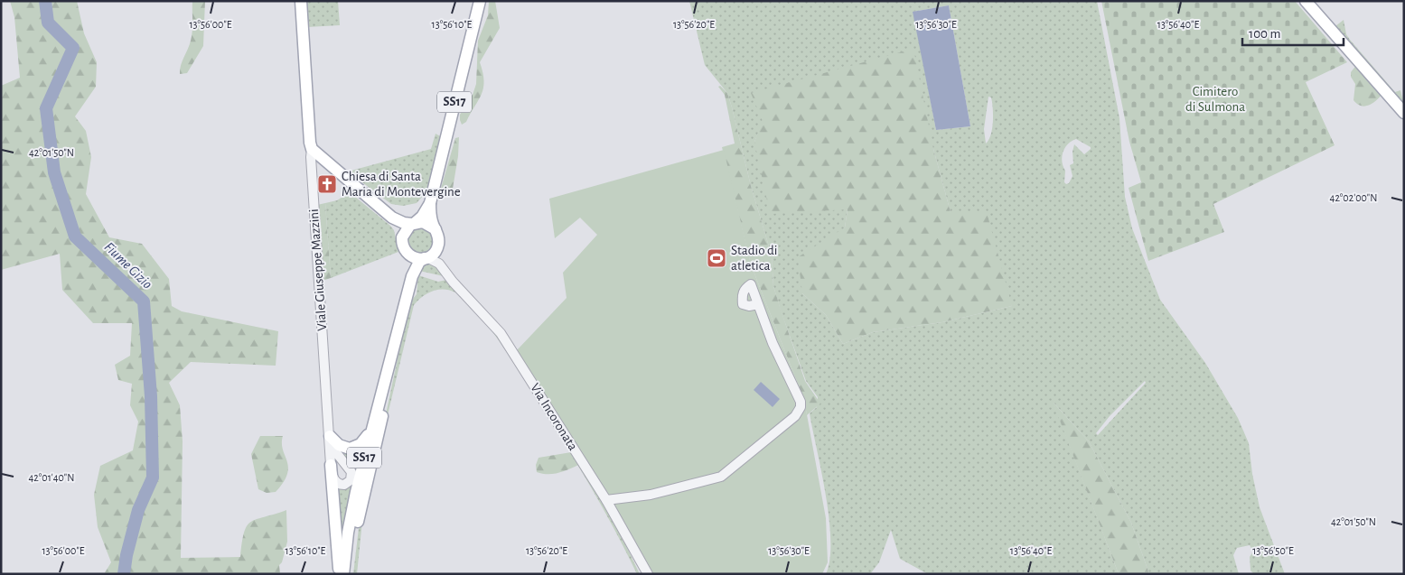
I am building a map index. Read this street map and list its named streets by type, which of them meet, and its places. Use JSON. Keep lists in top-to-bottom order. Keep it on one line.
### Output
{"streets":{"main road":["SS17","Viale Giuseppe Mazzini"],"street":["Via Incoronata"]},"crossings":[["SS17","Via Incoronata"]],"water":["Fiume Gizio"],"parks":["Cimitero di Sulmona"],"places":{"church":["Chiesa di Santa Maria di Montevergine"],"sports":["Stadio di atletica"]},"scale_bar":"100 m","coordinates":["13°56'20\"E","13°56'30\"E","13°56'00\"E","13°56'10\"E","13°56'40\"E","42°01'50\"N","42°02'00\"N","42°01'40\"N","13°56'50\"E"]}
